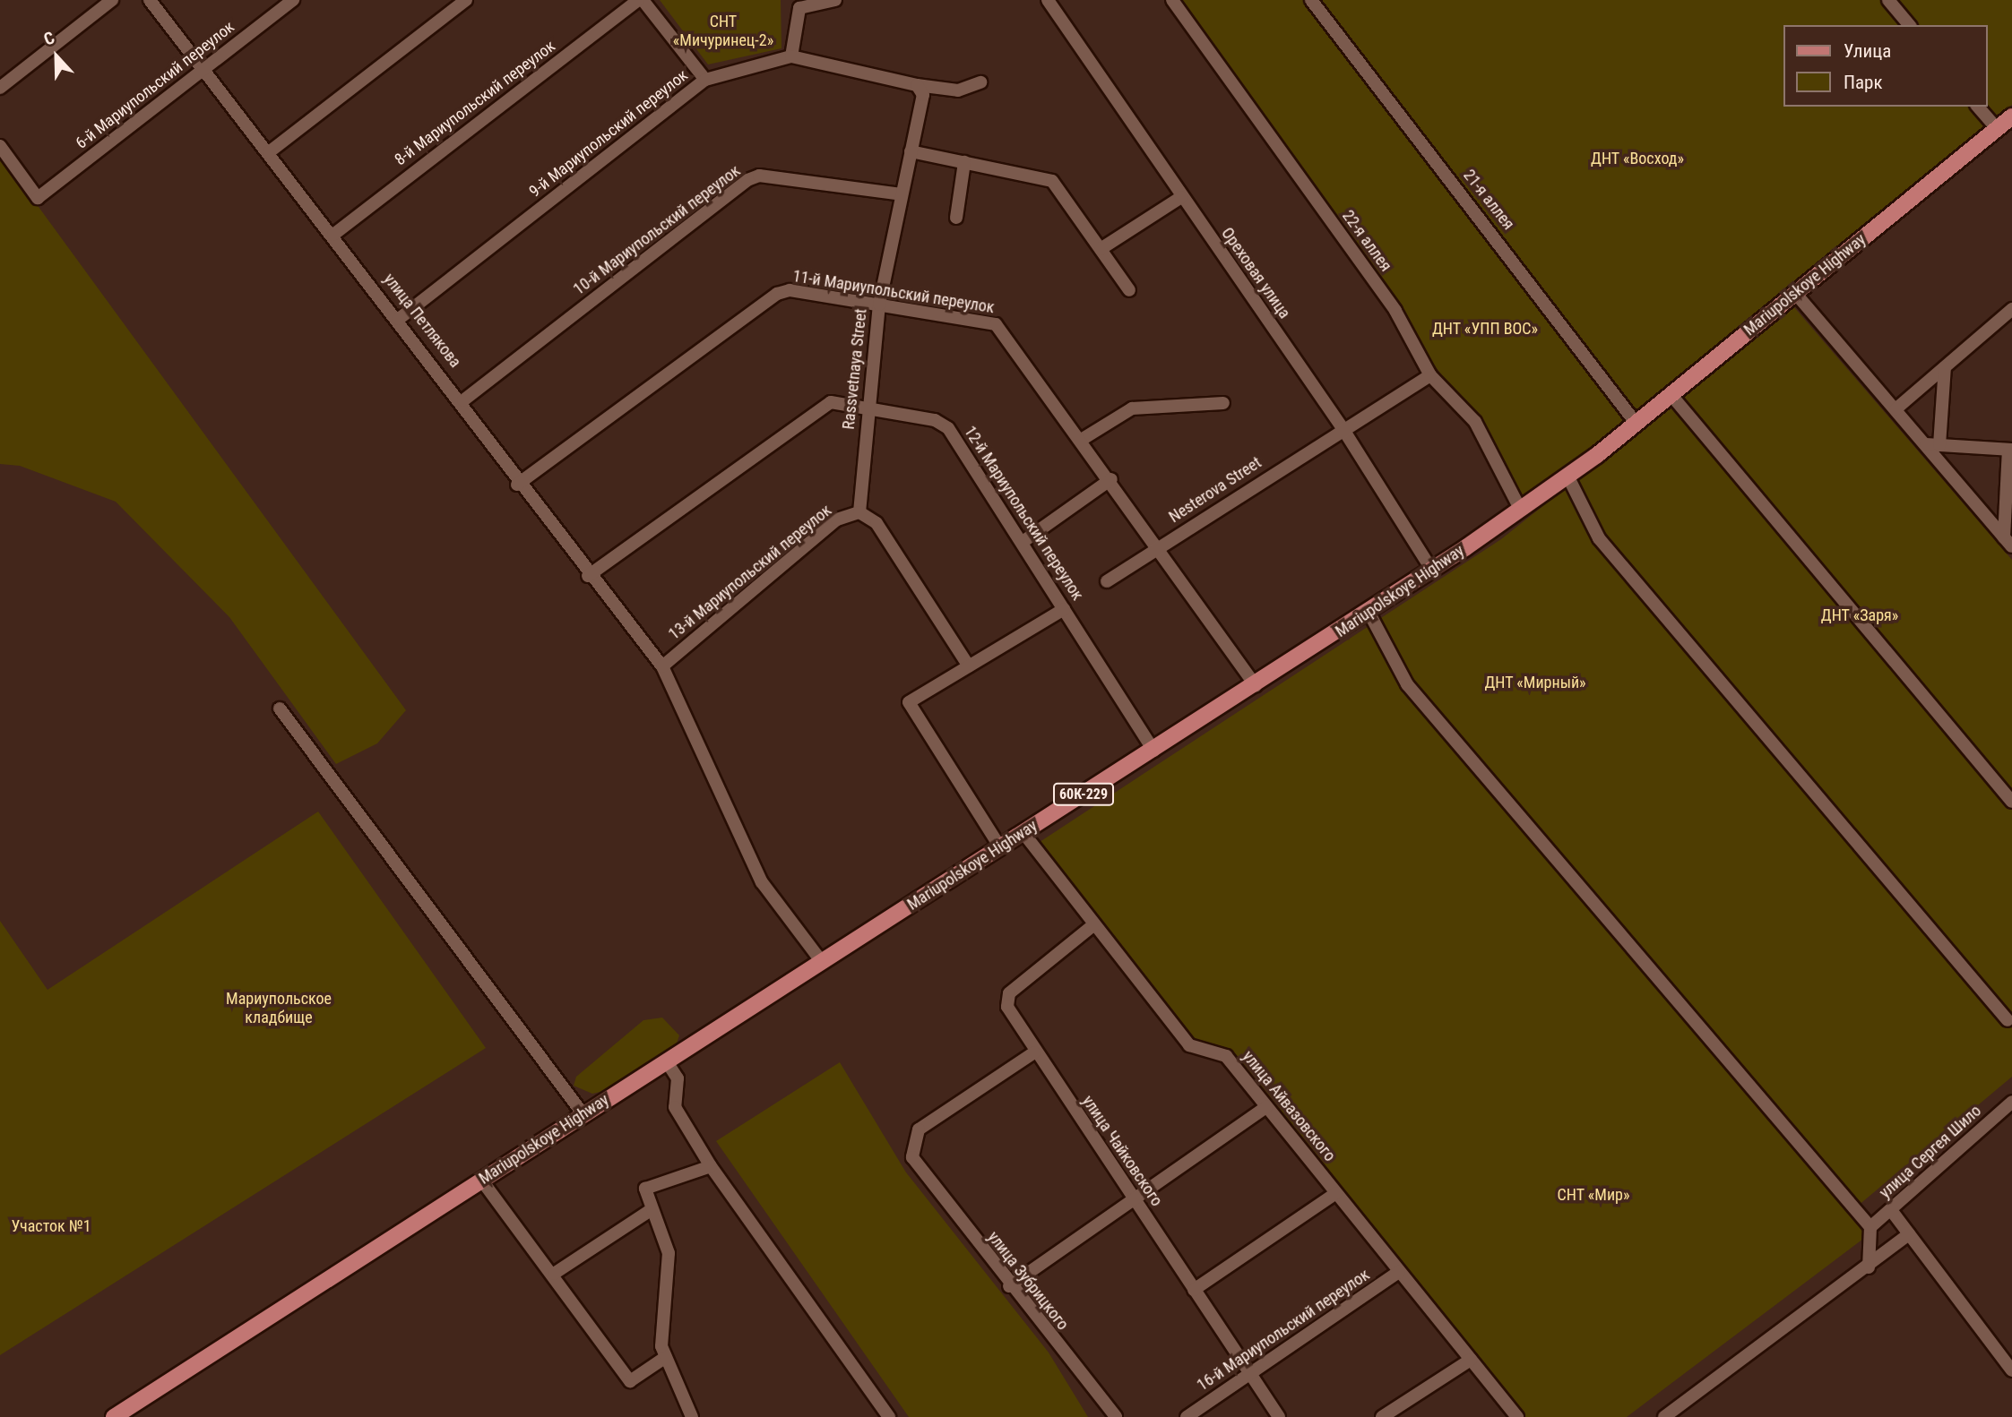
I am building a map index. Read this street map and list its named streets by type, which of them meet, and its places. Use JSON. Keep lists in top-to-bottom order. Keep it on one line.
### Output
{"streets":{"main road":["Mariupolskoye Highway","60К-229"],"street":["6-й Мариупольский переулок","8-й Мариупольский переулок","9-й Мариупольский переулок","21-я аллея","10-й Мариупольский переулок","22-я аллея","Ореховая улица","11-й Мариупольский переулок","улица Петлякова","Rassvetnaya Street","Nesterova Street","12-й Мариупольский переулок","13-й Мариупольский переулок","улица Айвазовского","улица Чайковского","улица Сергея Шило","улица Зубрицкого","16-й Мариупольский переулок"]},"crossings":[["6-й Мариупольский переулок","улица Петлякова"],["8-й Мариупольский переулок","улица Петлякова"],["9-й Мариупольский переулок","улица Петлякова"],["9-й Мариупольский переулок","Rassvetnaya Street"],["21-я аллея","Mariupolskoye Highway"],["10-й Мариупольский переулок","улица Петлякова"],["10-й Мариупольский переулок","Rassvetnaya Street"],["22-я аллея","Mariupolskoye Highway"],["22-я аллея","Nesterova Street"],["Ореховая улица","Mariupolskoye Highway"],["Ореховая улица","Nesterova Street"],["Mariupolskoye Highway","11-й Мариупольский переулок"],["Mariupolskoye Highway","улица Петлякова"],["Mariupolskoye Highway","12-й Мариупольский переулок"],["Mariupolskoye Highway","улица Айвазовского"],["11-й Мариупольский переулок","улица Петлякова"],["11-й Мариупольский переулок","Rassvetnaya Street"],["11-й Мариупольский переулок","Nesterova Street"],["улица Петлякова","12-й Мариупольский переулок"],["улица Петлякова","13-й Мариупольский переулок"],["Rassvetnaya Street","12-й Мариупольский переулок"],["Rassvetnaya Street","13-й Мариупольский переулок"],["улица Айвазовского","улица Чайковского"],["улица Айвазовского","16-й Мариупольский переулок"],["улица Чайковского","улица Зубрицкого"],["улица Чайковского","16-й Мариупольский переулок"]],"parks":["СНТ «Мичуринец-2»","ДНТ «Восход»","ДНТ «УПП ВОС»","ДНТ «Заря»","ДНТ «Мирный»","Мариупольское кладбище","СНТ «Мир»","Участок №1"],"legend":["Улица","Парк"],"north":"top"}
